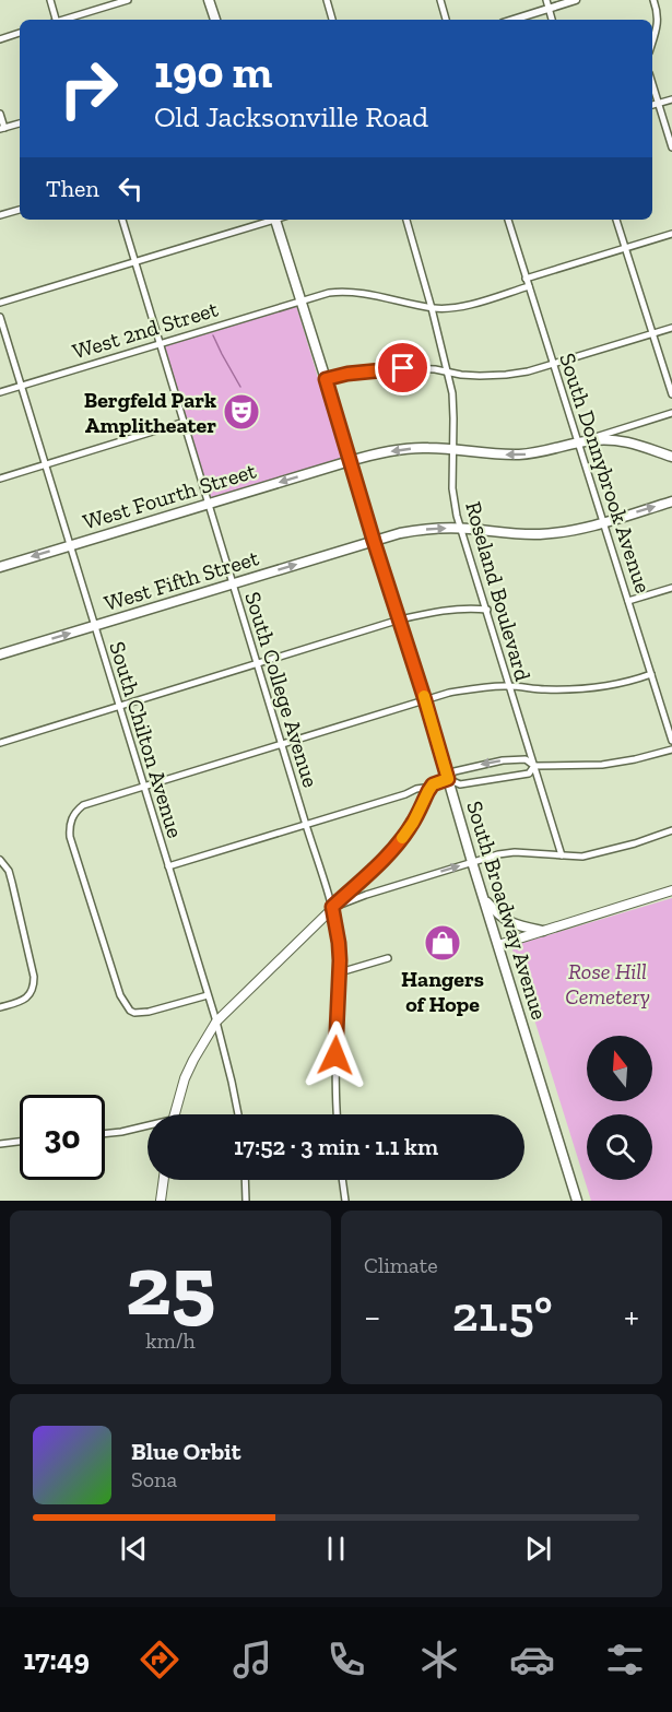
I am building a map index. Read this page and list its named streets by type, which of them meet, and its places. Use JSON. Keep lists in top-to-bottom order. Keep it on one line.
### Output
{"streets":{"main road":["West Fourth Street","West Fifth Street","South Broadway Avenue"],"street":["West 2nd Street","South Donnybrook Avenue","Roseland Boulevard","South College Avenue","South Chilton Avenue"]},"crossings":[["West 2nd Street","South Donnybrook Avenue"],["West 2nd Street","Roseland Boulevard"],["West 2nd Street","South College Avenue"],["West 2nd Street","South Chilton Avenue"],["West 2nd Street","South Broadway Avenue"],["South Donnybrook Avenue","West Fourth Street"],["South Donnybrook Avenue","West Fifth Street"],["West Fourth Street","Roseland Boulevard"],["West Fourth Street","South College Avenue"],["West Fourth Street","South Chilton Avenue"],["West Fourth Street","South Broadway Avenue"],["West Fifth Street","Roseland Boulevard"],["West Fifth Street","South College Avenue"],["West Fifth Street","South Chilton Avenue"],["West Fifth Street","South Broadway Avenue"]],"one_way":["West Fourth Street","West Fifth Street"],"parks":["Rose Hill Cemetery"],"places":{"theatre":["Bergfeld Park Amplitheater"],"shop":["Hangers of Hope"]},"north":"top","page":{"turn":["190 m","Old Jacksonville Road"],"then":"Then","limit":"30","trip":"17:52 · 3 min · 1.1 km","tile":[["25","km/h"],"Climate"],"heat":["−","21.5°","+"],"song":["Blue Orbit","Sona"],"tabs":"17:49"}}
